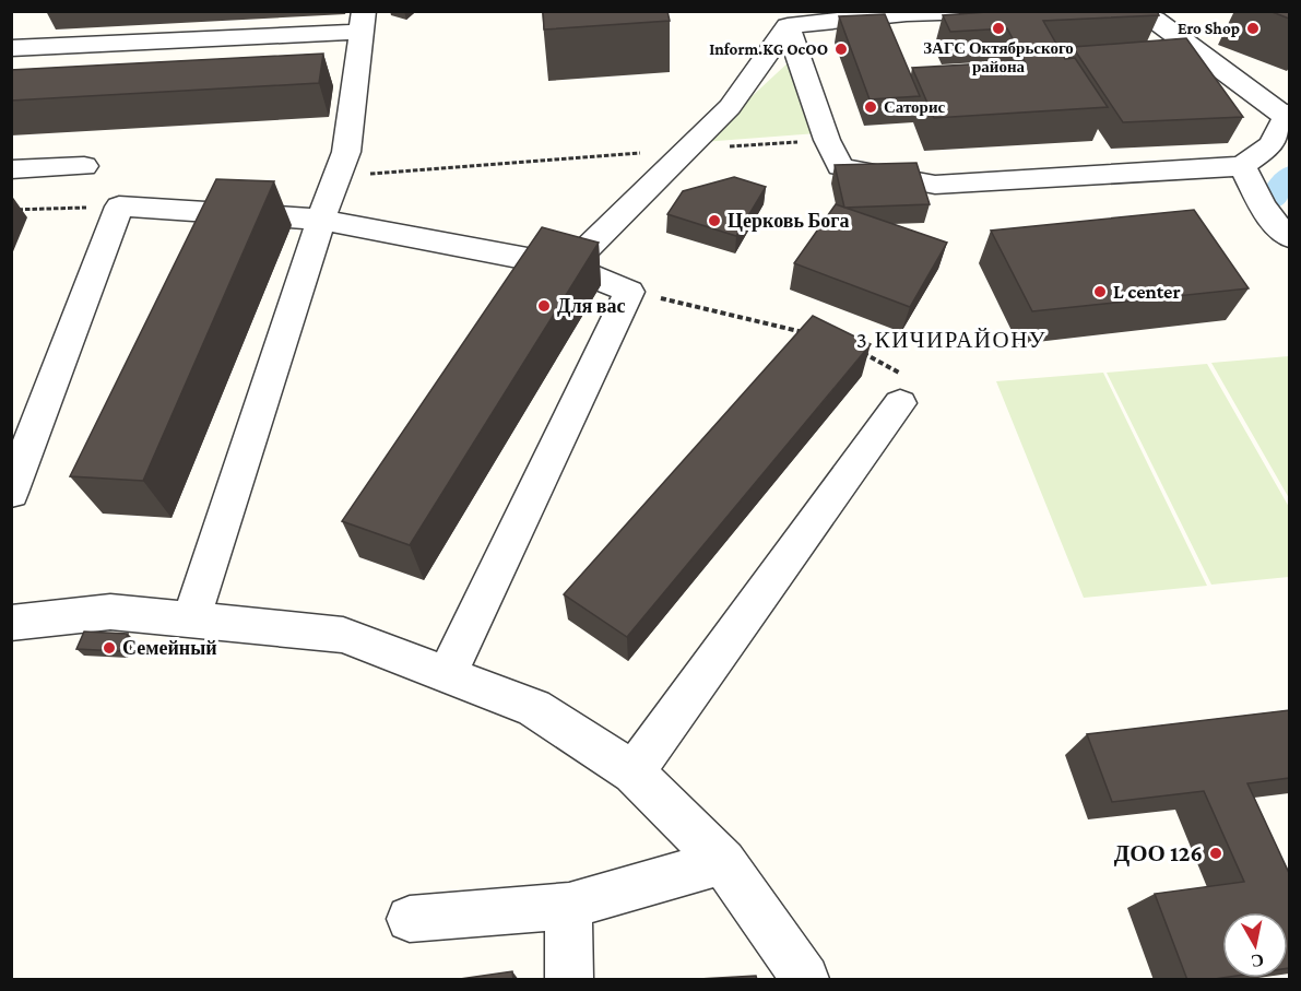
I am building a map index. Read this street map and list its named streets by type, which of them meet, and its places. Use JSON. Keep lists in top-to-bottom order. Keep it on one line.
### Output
{"districts":["3 КИЧИРАЙОНУ"],"places":["ЗАГС Октябрьского района","Ero Shop","Inform.KG OcOO","Саторис","Церковь Бога","L center","Для вас","Семейный","ДОО 126"],"north":"bottom"}
